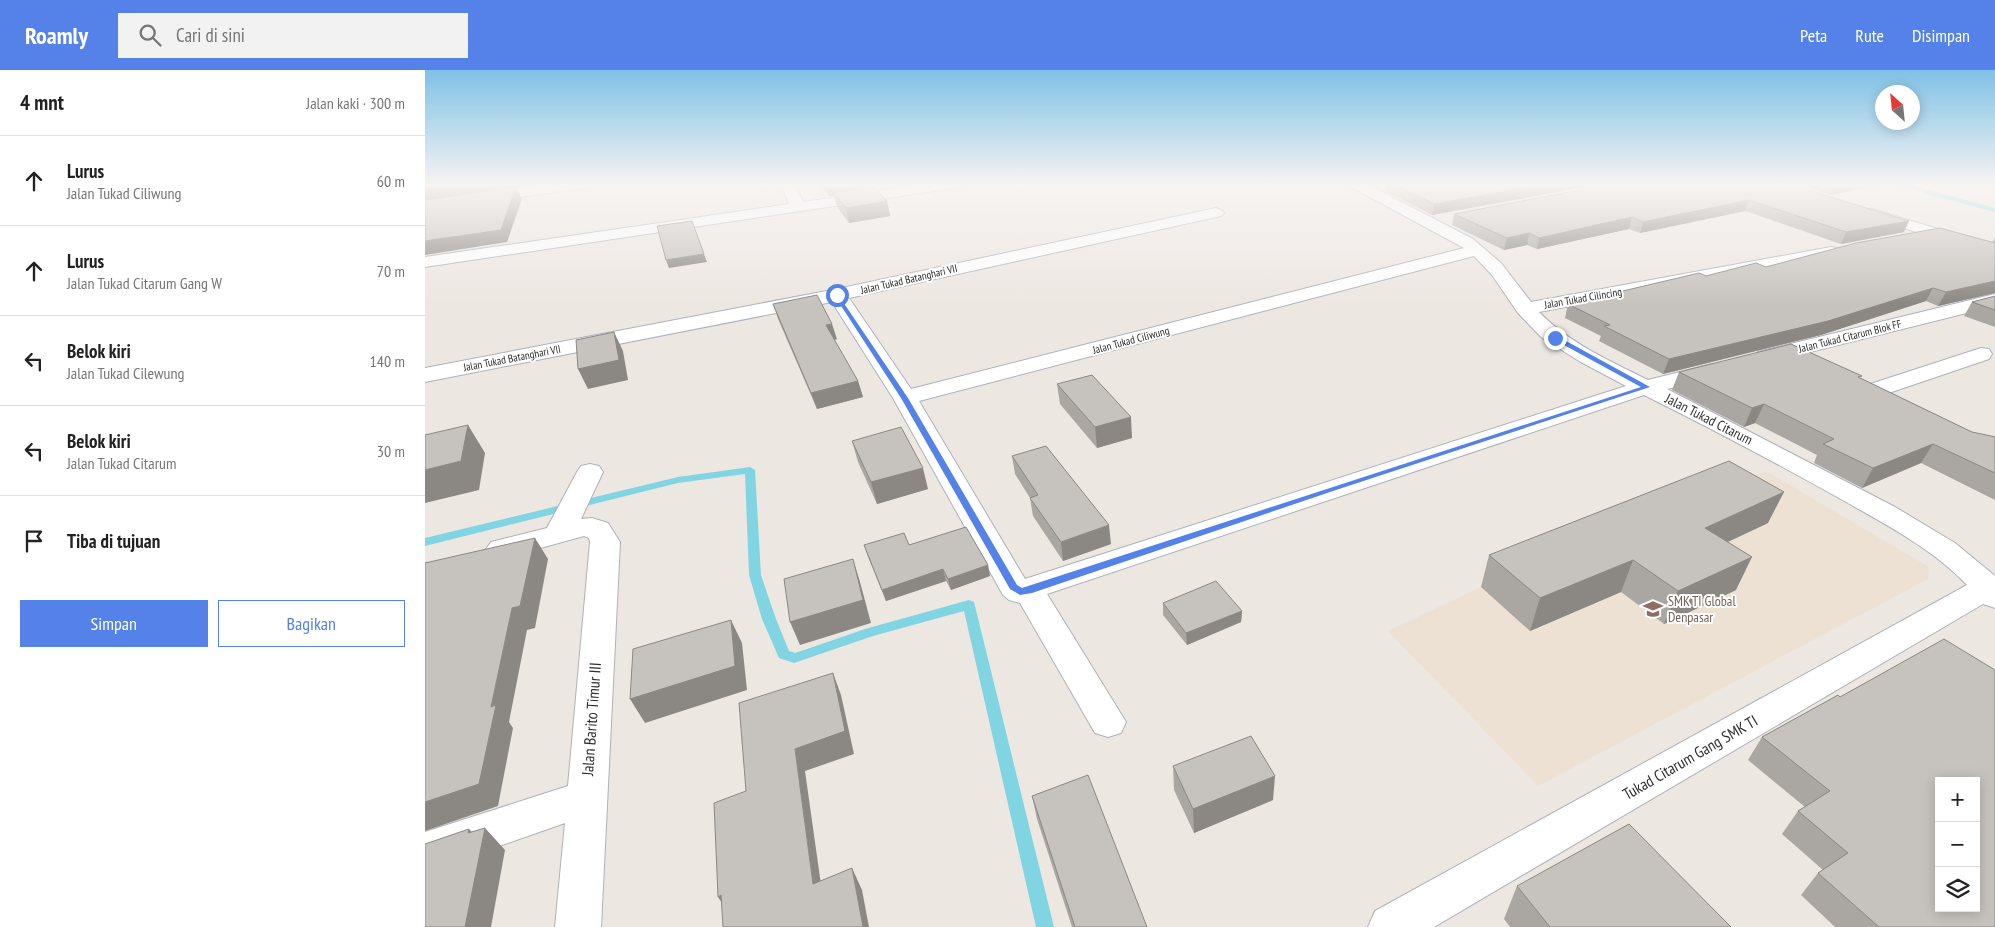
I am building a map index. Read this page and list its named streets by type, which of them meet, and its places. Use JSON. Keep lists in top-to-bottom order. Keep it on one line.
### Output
{"streets":{"street":["Jalan Tukad Batanghari VII","Jalan Tukad Cilincing","Jalan Tukad Citarum Blok FF","Jalan Tukad Ciliwung","Jalan Tukad Citarum","Jalan Barito Timur III","Tukad Citarum Gang SMK TI"]},"crossings":[["Jalan Tukad Cilincing","Jalan Tukad Citarum"],["Jalan Tukad Citarum Blok FF","Jalan Tukad Citarum"],["Jalan Tukad Ciliwung","Jalan Tukad Citarum"],["Jalan Tukad Citarum","Tukad Citarum Gang SMK TI"]],"places":{"school or university":["SMK TI Global Denpasar"]},"north":"top left","page":{"header":"Roamly","search":"Cari di sini","nav":["Peta","Rute","Disimpan"],"heading":["4 mnt","Jalan kaki · 300 m"],"list":[["Lurus","Jalan Tukad Ciliwung","60 m"],["Lurus","Jalan Tukad Citarum Gang W","70 m"],["Belok kiri","Jalan Tukad Cilewung","140 m"],["Belok kiri","Jalan Tukad Citarum","30 m"],"Tiba di tujuan"],"buttons":["Simpan","Bagikan"],"map_buttons":["+","−"]}}
